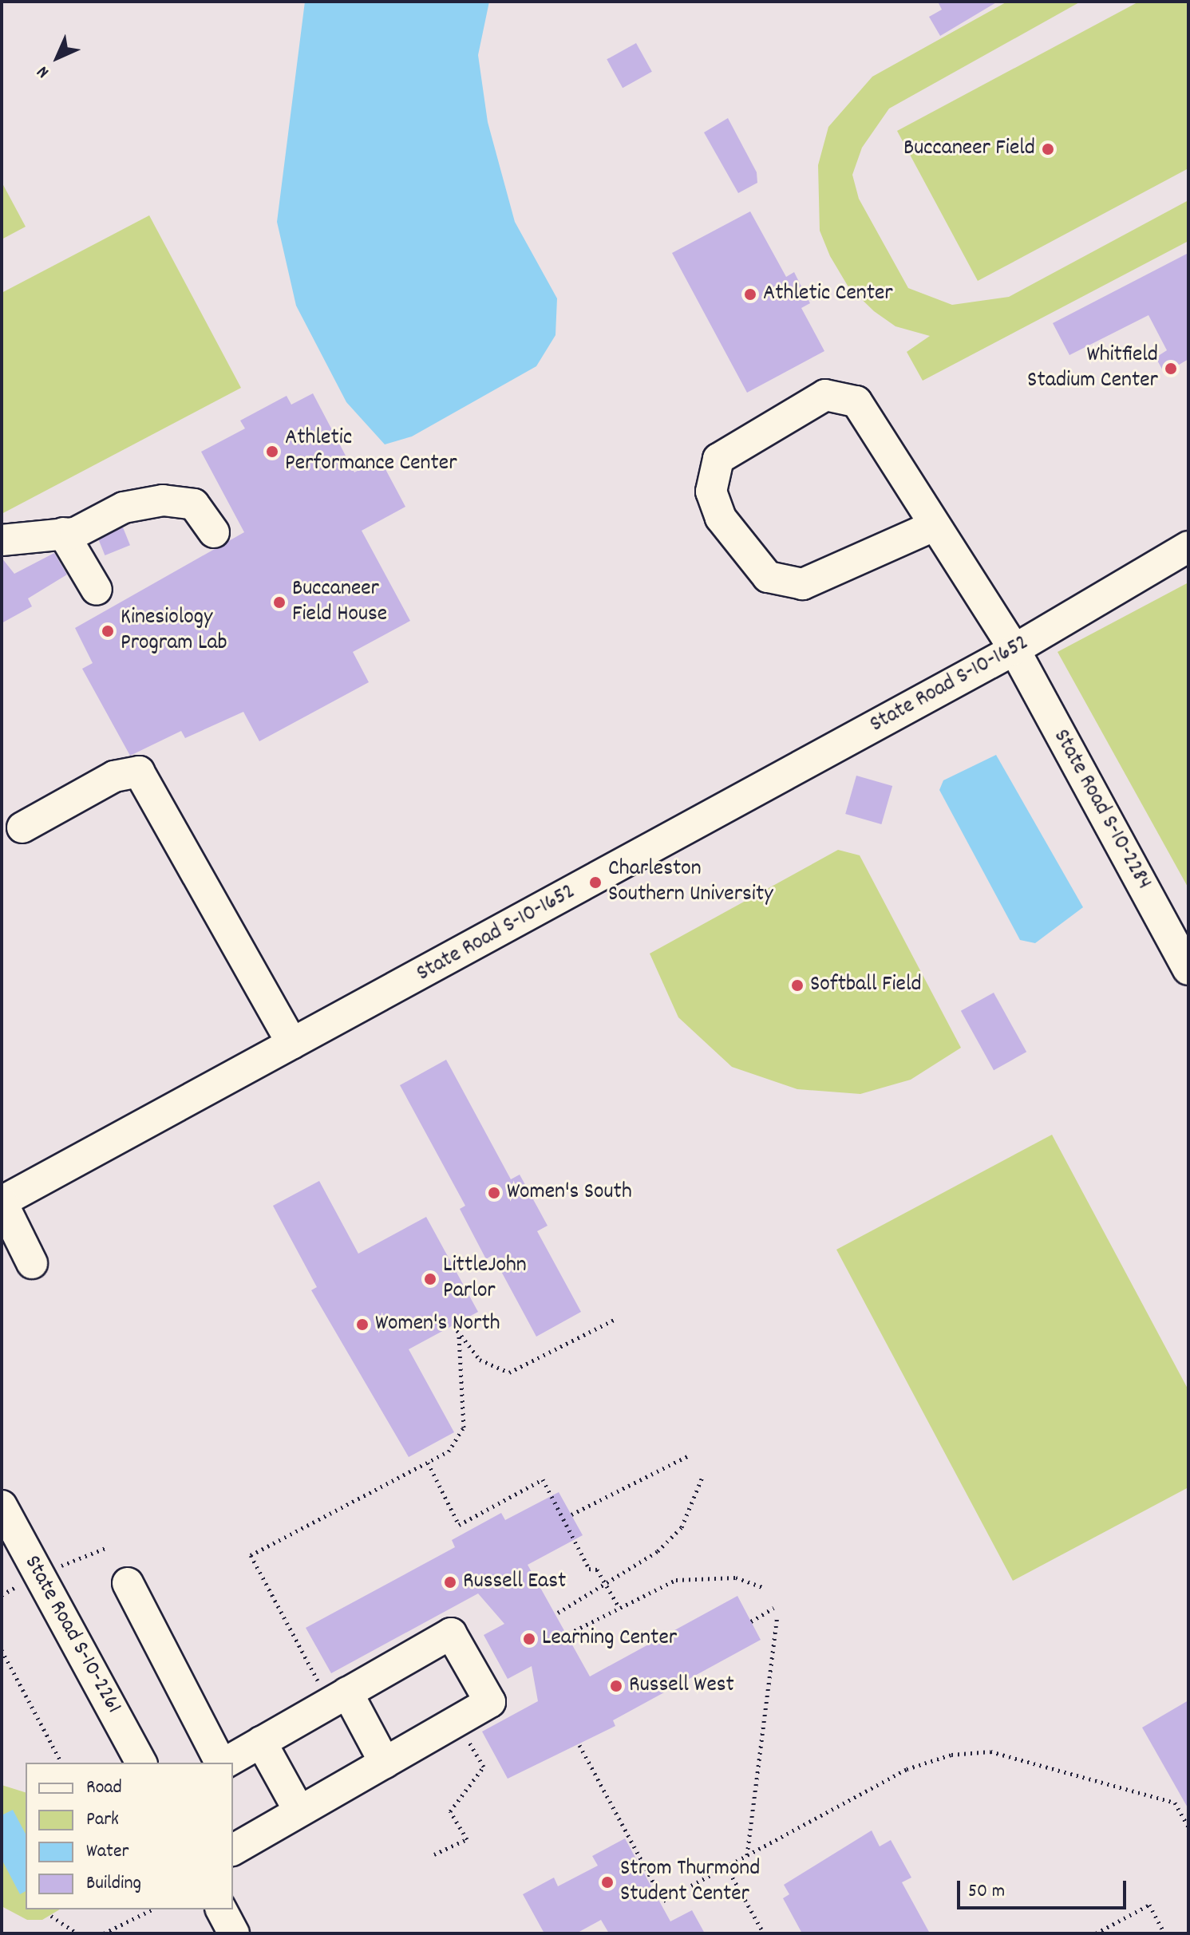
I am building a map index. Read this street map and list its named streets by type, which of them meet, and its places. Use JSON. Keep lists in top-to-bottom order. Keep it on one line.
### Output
{"streets":{"street":["State Road S-10-1652","State Road S-10-2284","State Road S-10-2261"]},"crossings":[["State Road S-10-1652","State Road S-10-2284"]],"places":["Buccaneer Field","Athletic Center","Whitfield Stadium Center","Athletic Performance Center","Buccaneer Field House","Kinesiology Program Lab","Charleston Southern University","Softball Field","Women's South","LittleJohn Parlor","Women's North","Russell East","Learning Center","Russell West","Strom Thurmond Student Center"],"legend":["Road","Park","Water","Building"],"scale_bar":"50 m","north":"bottom left"}
